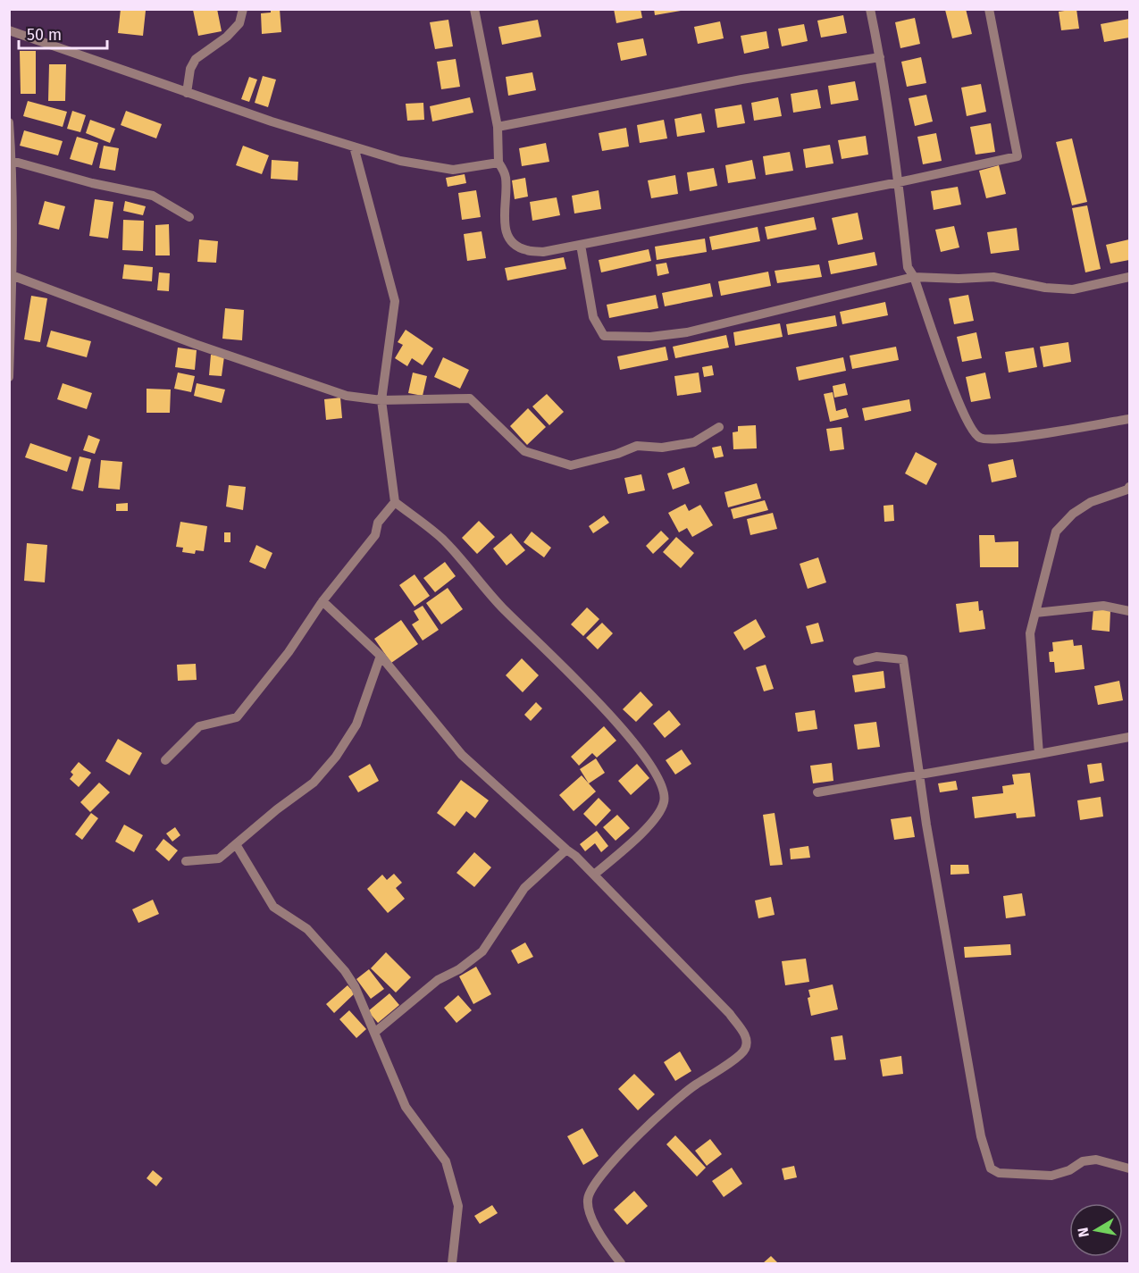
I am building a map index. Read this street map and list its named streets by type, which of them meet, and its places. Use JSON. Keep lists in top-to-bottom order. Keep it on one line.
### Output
{"scale_bar":"50 m","north":"left"}
